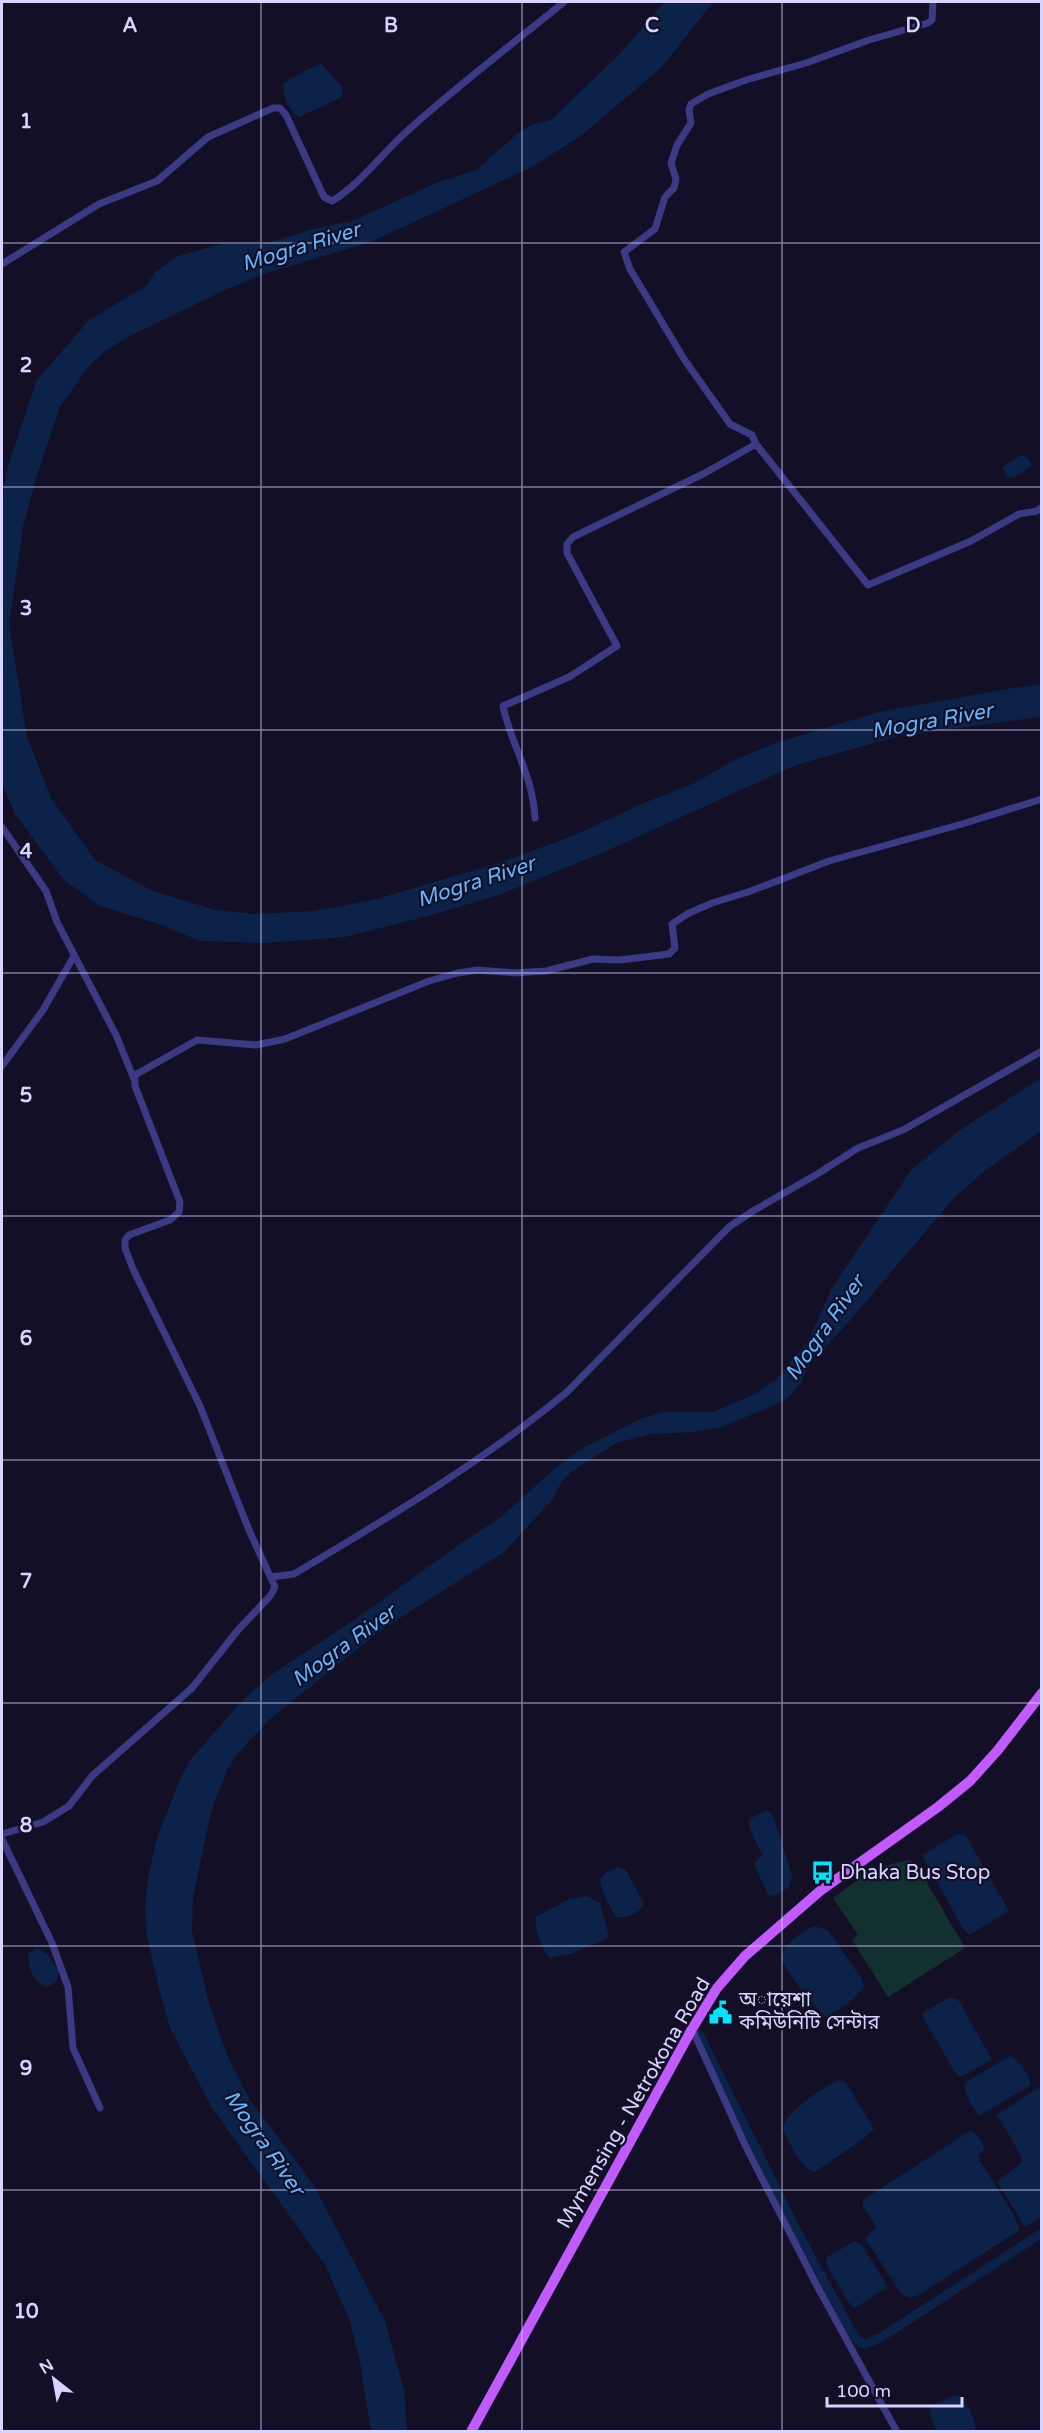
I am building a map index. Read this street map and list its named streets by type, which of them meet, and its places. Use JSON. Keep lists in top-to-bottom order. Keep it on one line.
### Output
{"streets":{"main road":["Mymensing - Netrokona Road"]},"water":["Mogra River"],"places":{"bus stop":["Dhaka Bus Stop"],"public building":["অায়েশা কমিউনিটি সেন্টার"]},"scale_bar":"100 m","north":"top left","grid":{"columns":["A","B","C","D"],"rows":["1","2","3","4","5","6","7","8","9","10"]}}
